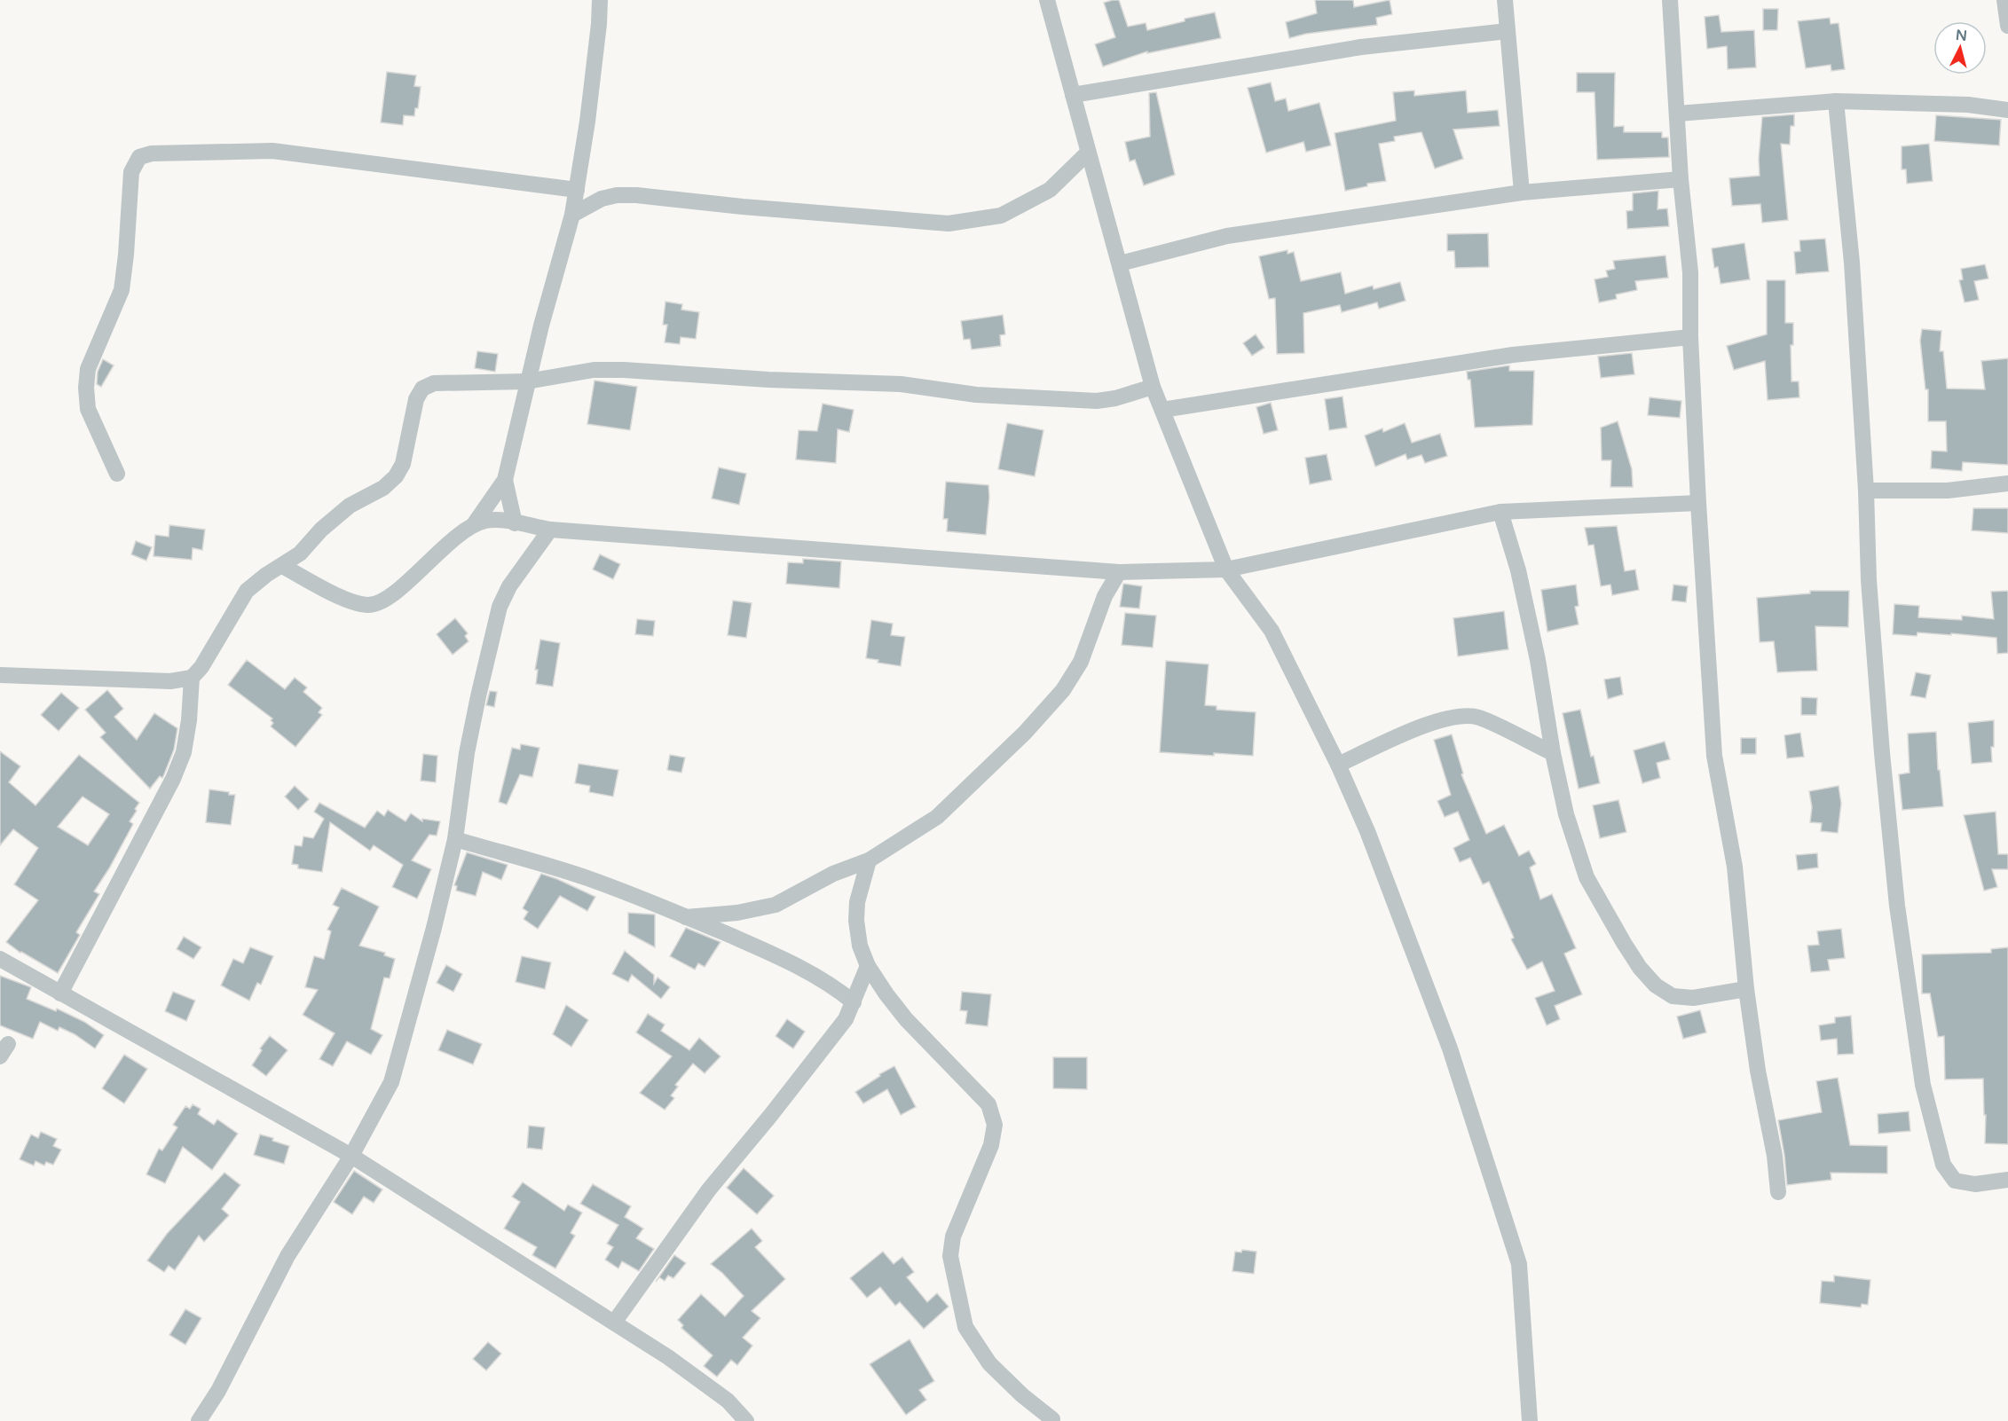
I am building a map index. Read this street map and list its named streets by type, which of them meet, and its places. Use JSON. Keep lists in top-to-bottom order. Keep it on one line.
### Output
{"north":"top"}
